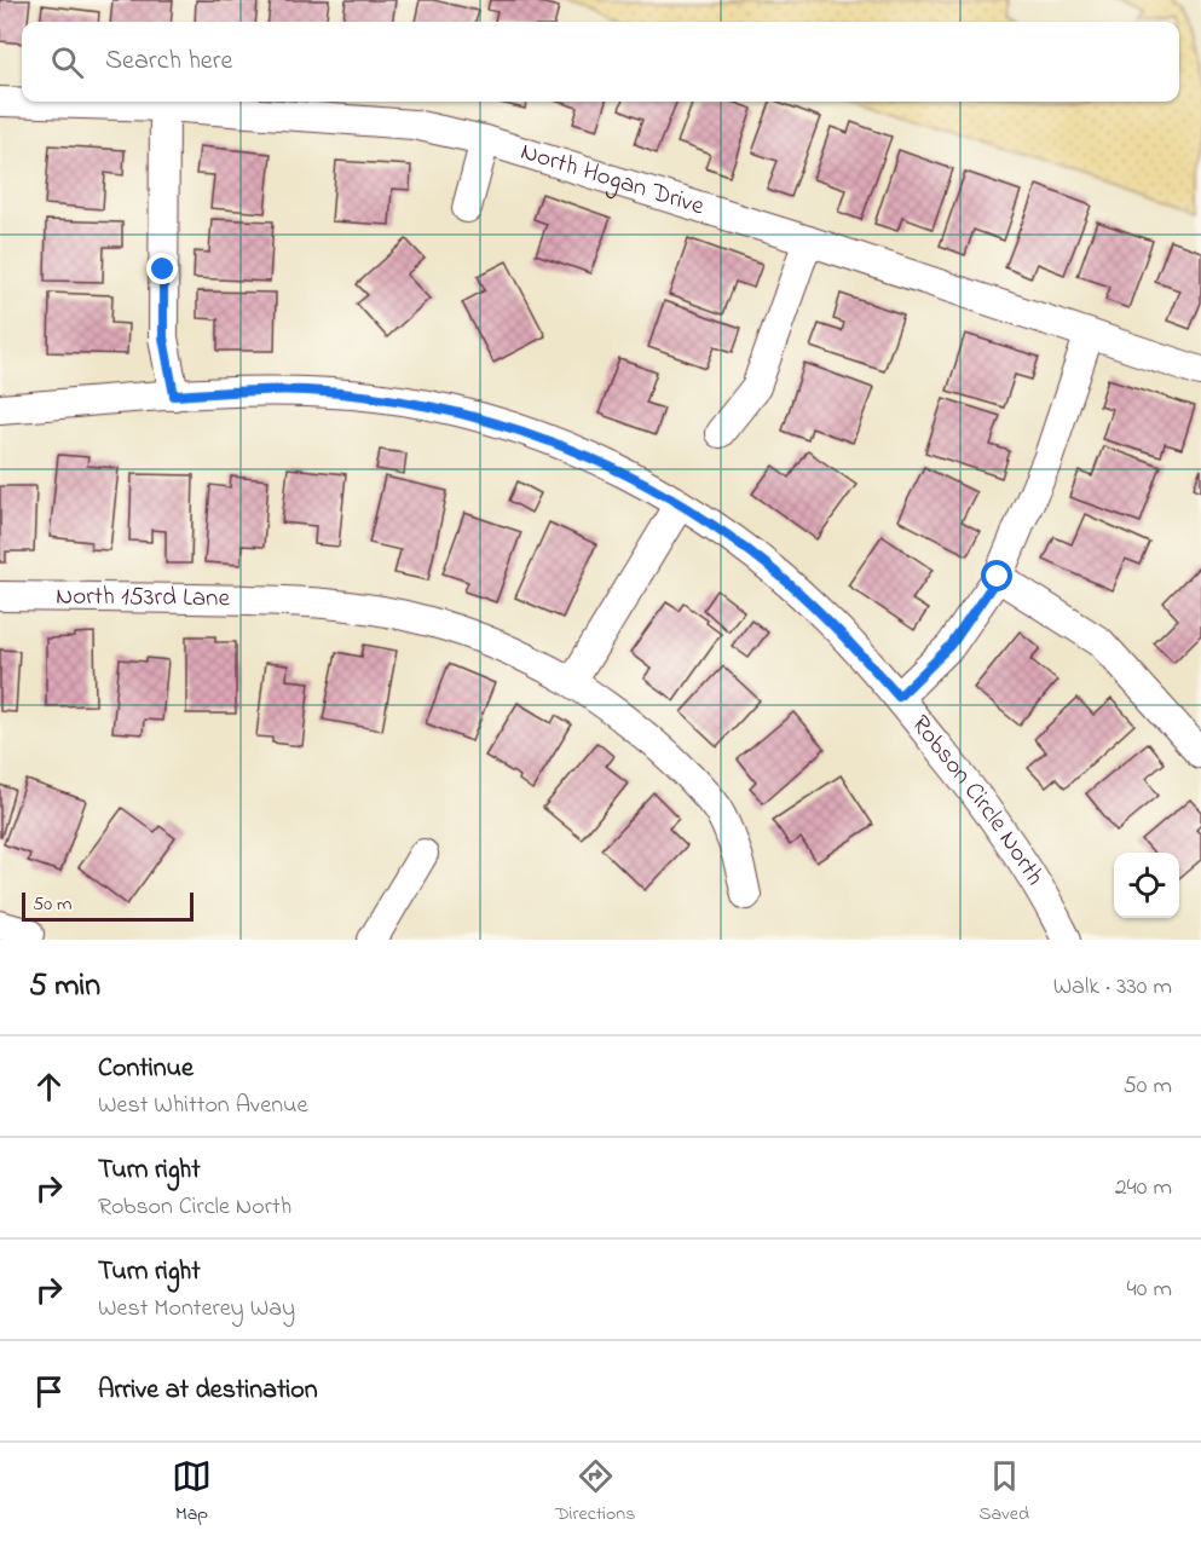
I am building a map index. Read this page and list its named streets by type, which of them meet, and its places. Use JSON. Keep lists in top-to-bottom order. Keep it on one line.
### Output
{"streets":{"street":["North Hogan Drive","North 153rd Lane","Robson Circle North"]},"scale_bar":"50 m","page":{"search":"Search here","scale":"50 m","heading":["5 min","Walk · 330 m"],"list":[["Continue","West Whitton Avenue","50 m"],["Turn right","Robson Circle North","240 m"],["Turn right","West Monterey Way","40 m"],"Arrive at destination"],"nav":["Map","Directions","Saved"]}}
